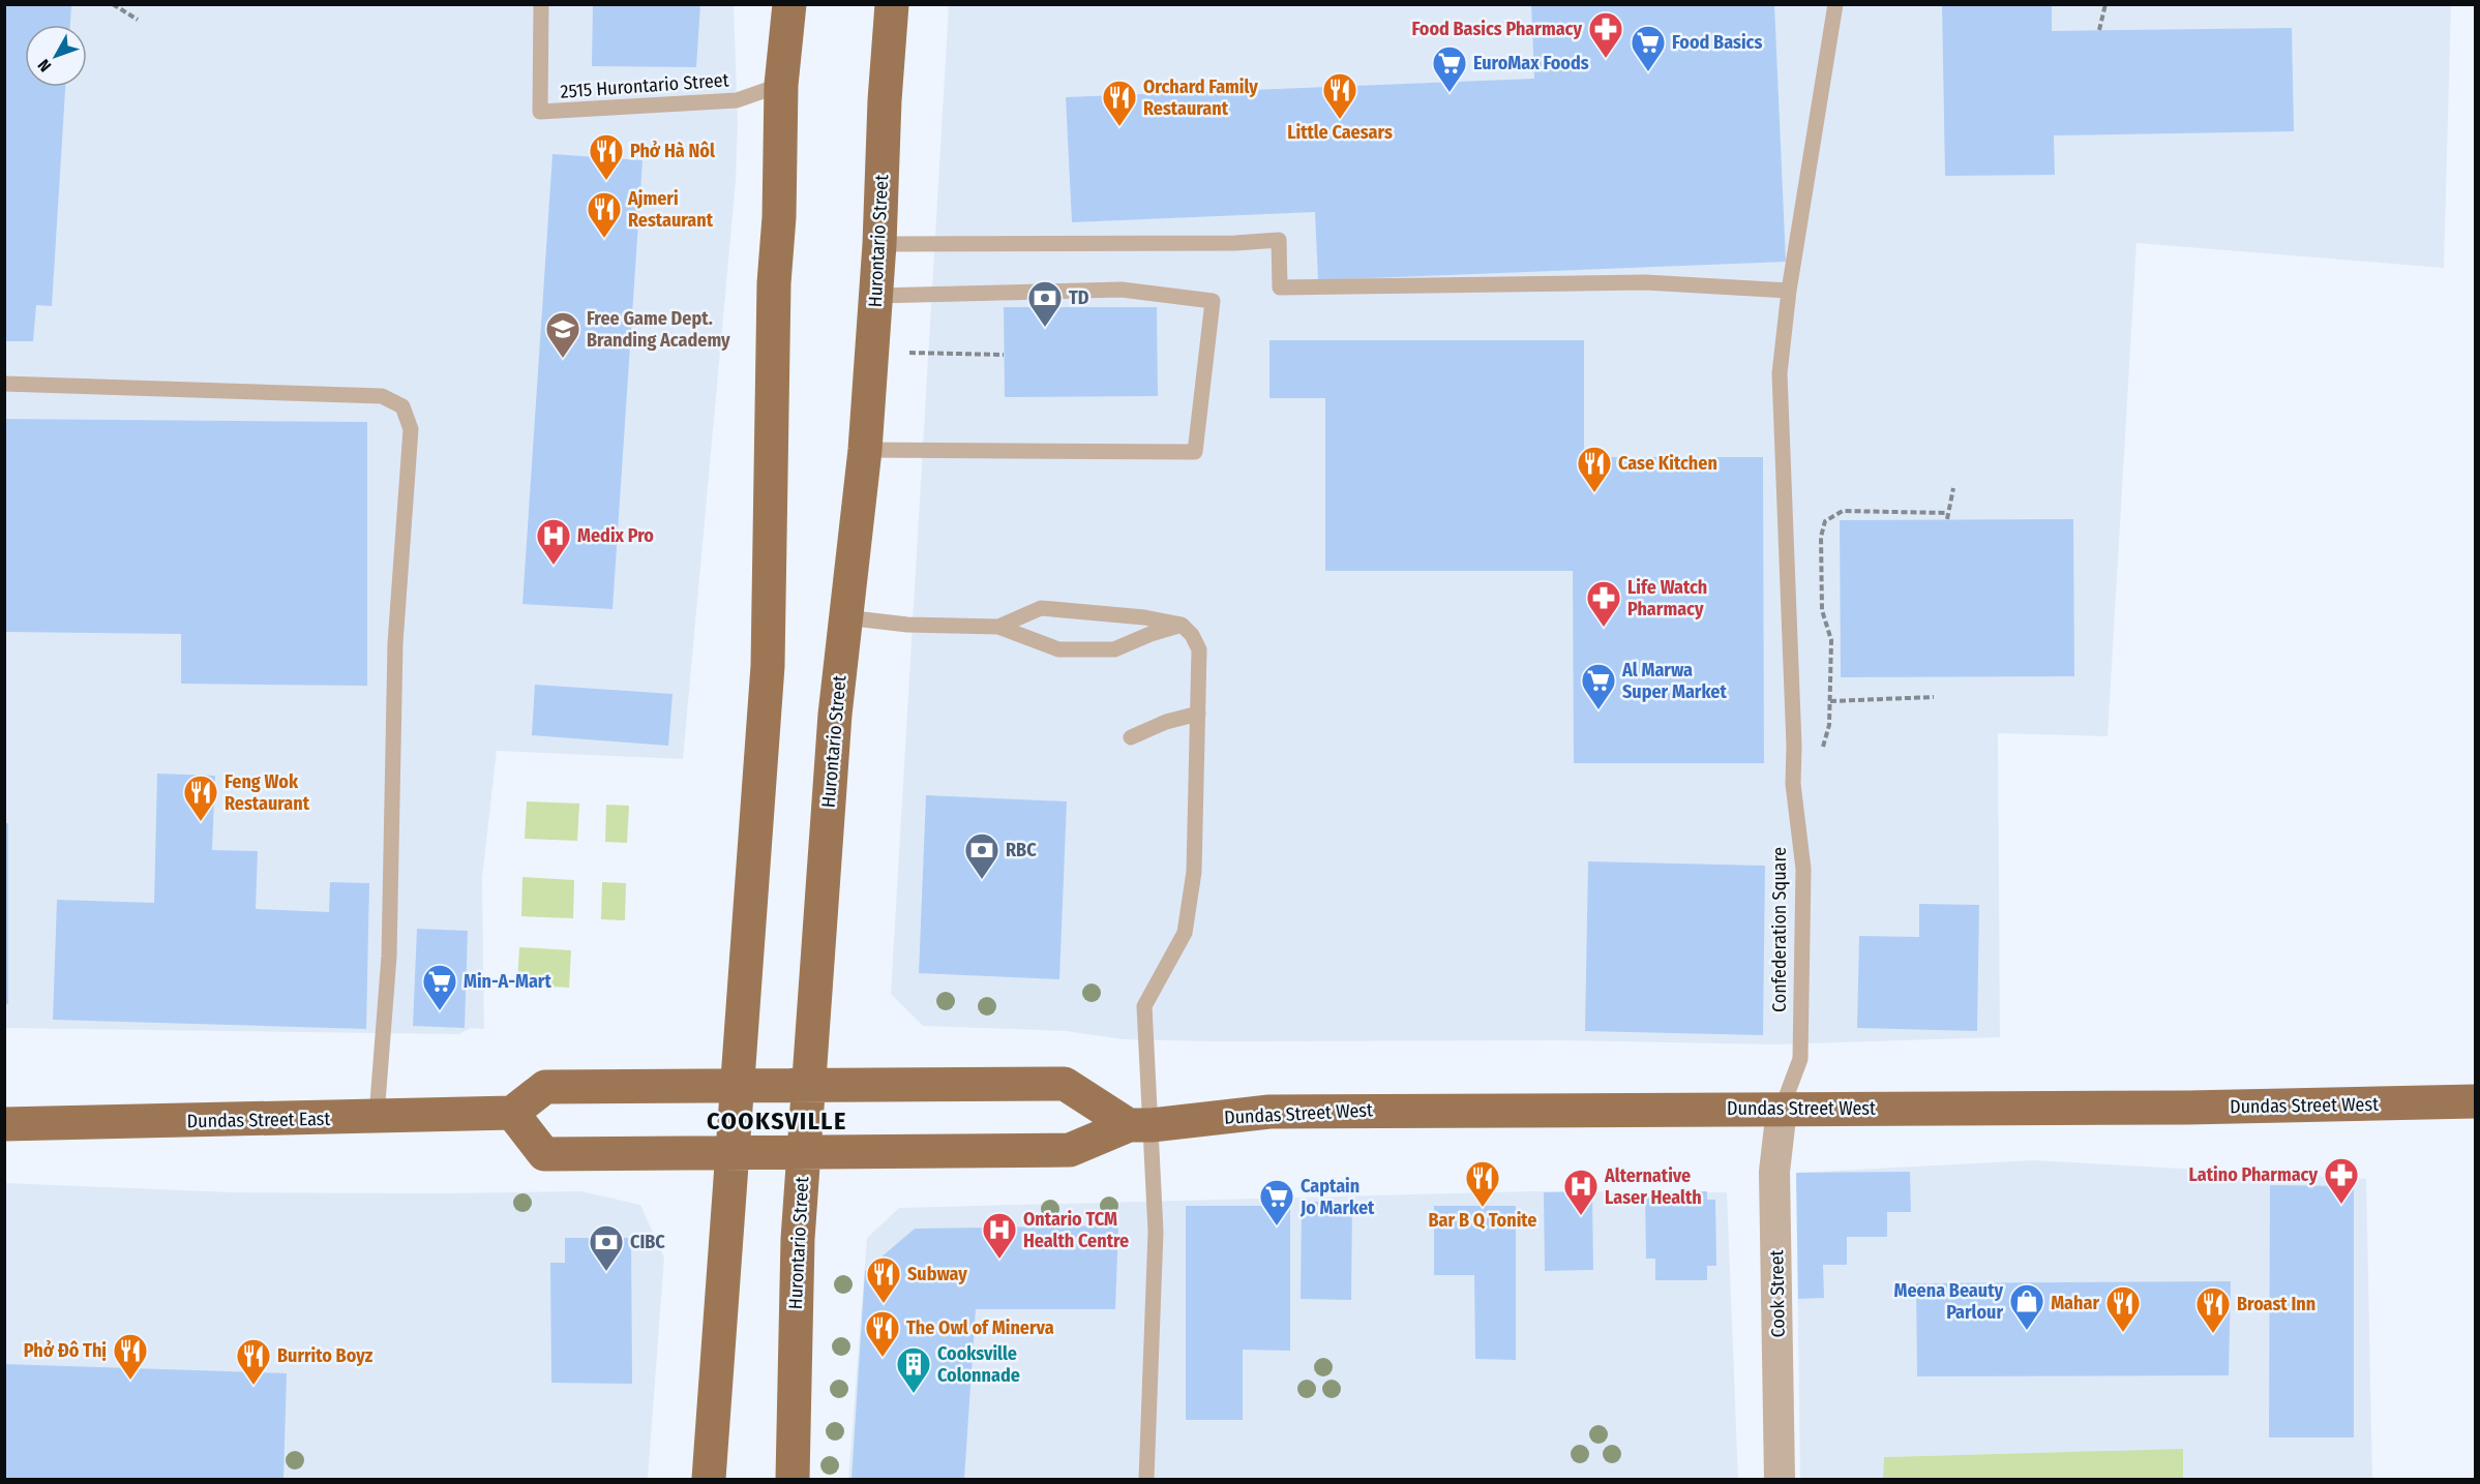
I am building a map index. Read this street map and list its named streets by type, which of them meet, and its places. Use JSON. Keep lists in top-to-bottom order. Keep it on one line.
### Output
{"streets":{"main road":["Hurontario Street","Dundas Street West","Dundas Street East"],"street":["Cook Street"],"lane":["2515 Hurontario Street","Confederation Square"]},"crossings":[["Hurontario Street","Dundas Street West"],["Confederation Square","Dundas Street West"],["Confederation Square","Cook Street"],["Dundas Street West","Cook Street"]],"districts":["COOKSVILLE"],"places":{"pharmacy":["Food Basics Pharmacy","Life Watch Pharmacy","Latino Pharmacy"],"supermarket":["Food Basics","EuroMax Foods","Al Marwa Super Market","Min-A-Mart","Captain Jo Market"],"restaurant":["Little Caesars","Orchard Family Restaurant","Phở Hà Nôl","Ajmeri Restaurant","Case Kitchen","Feng Wok Restaurant","Bar B Q Tonite","Subway","Mahar","Broast Inn","The Owl of Minerva","Phở Đô Thị","Burrito Boyz"],"bank":["TD","RBC","CIBC"],"school or university":["Free Game Dept. Branding Academy"],"hospital":["Medix Pro","Alternative Laser Health","Ontario TCM Health Centre"],"shop":["Meena Beauty Parlour"],"building":["Cooksville Colonnade"]},"north":"bottom left"}
